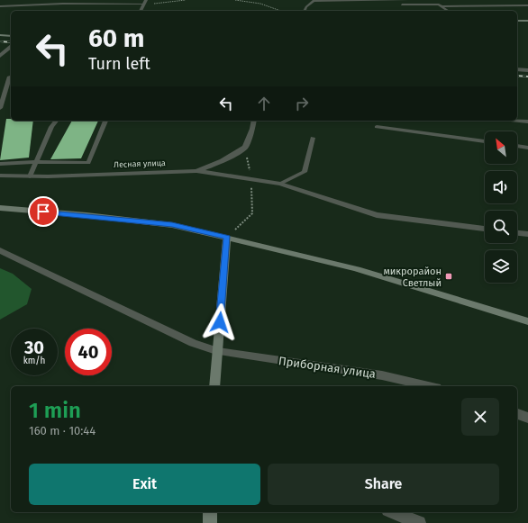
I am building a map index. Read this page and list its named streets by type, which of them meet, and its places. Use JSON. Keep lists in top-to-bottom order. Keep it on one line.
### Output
{"streets":{"street":["Лесная улица","Приборная улица"]},"places":{"transit":["микрорайон Светлый"]},"north":"top left","page":{"turn":["60 m","Turn left"],"speed":"30 km/h","limit":"40","heading":["1 min","160 m · 10:44"],"buttons":["Exit","Share"]}}
